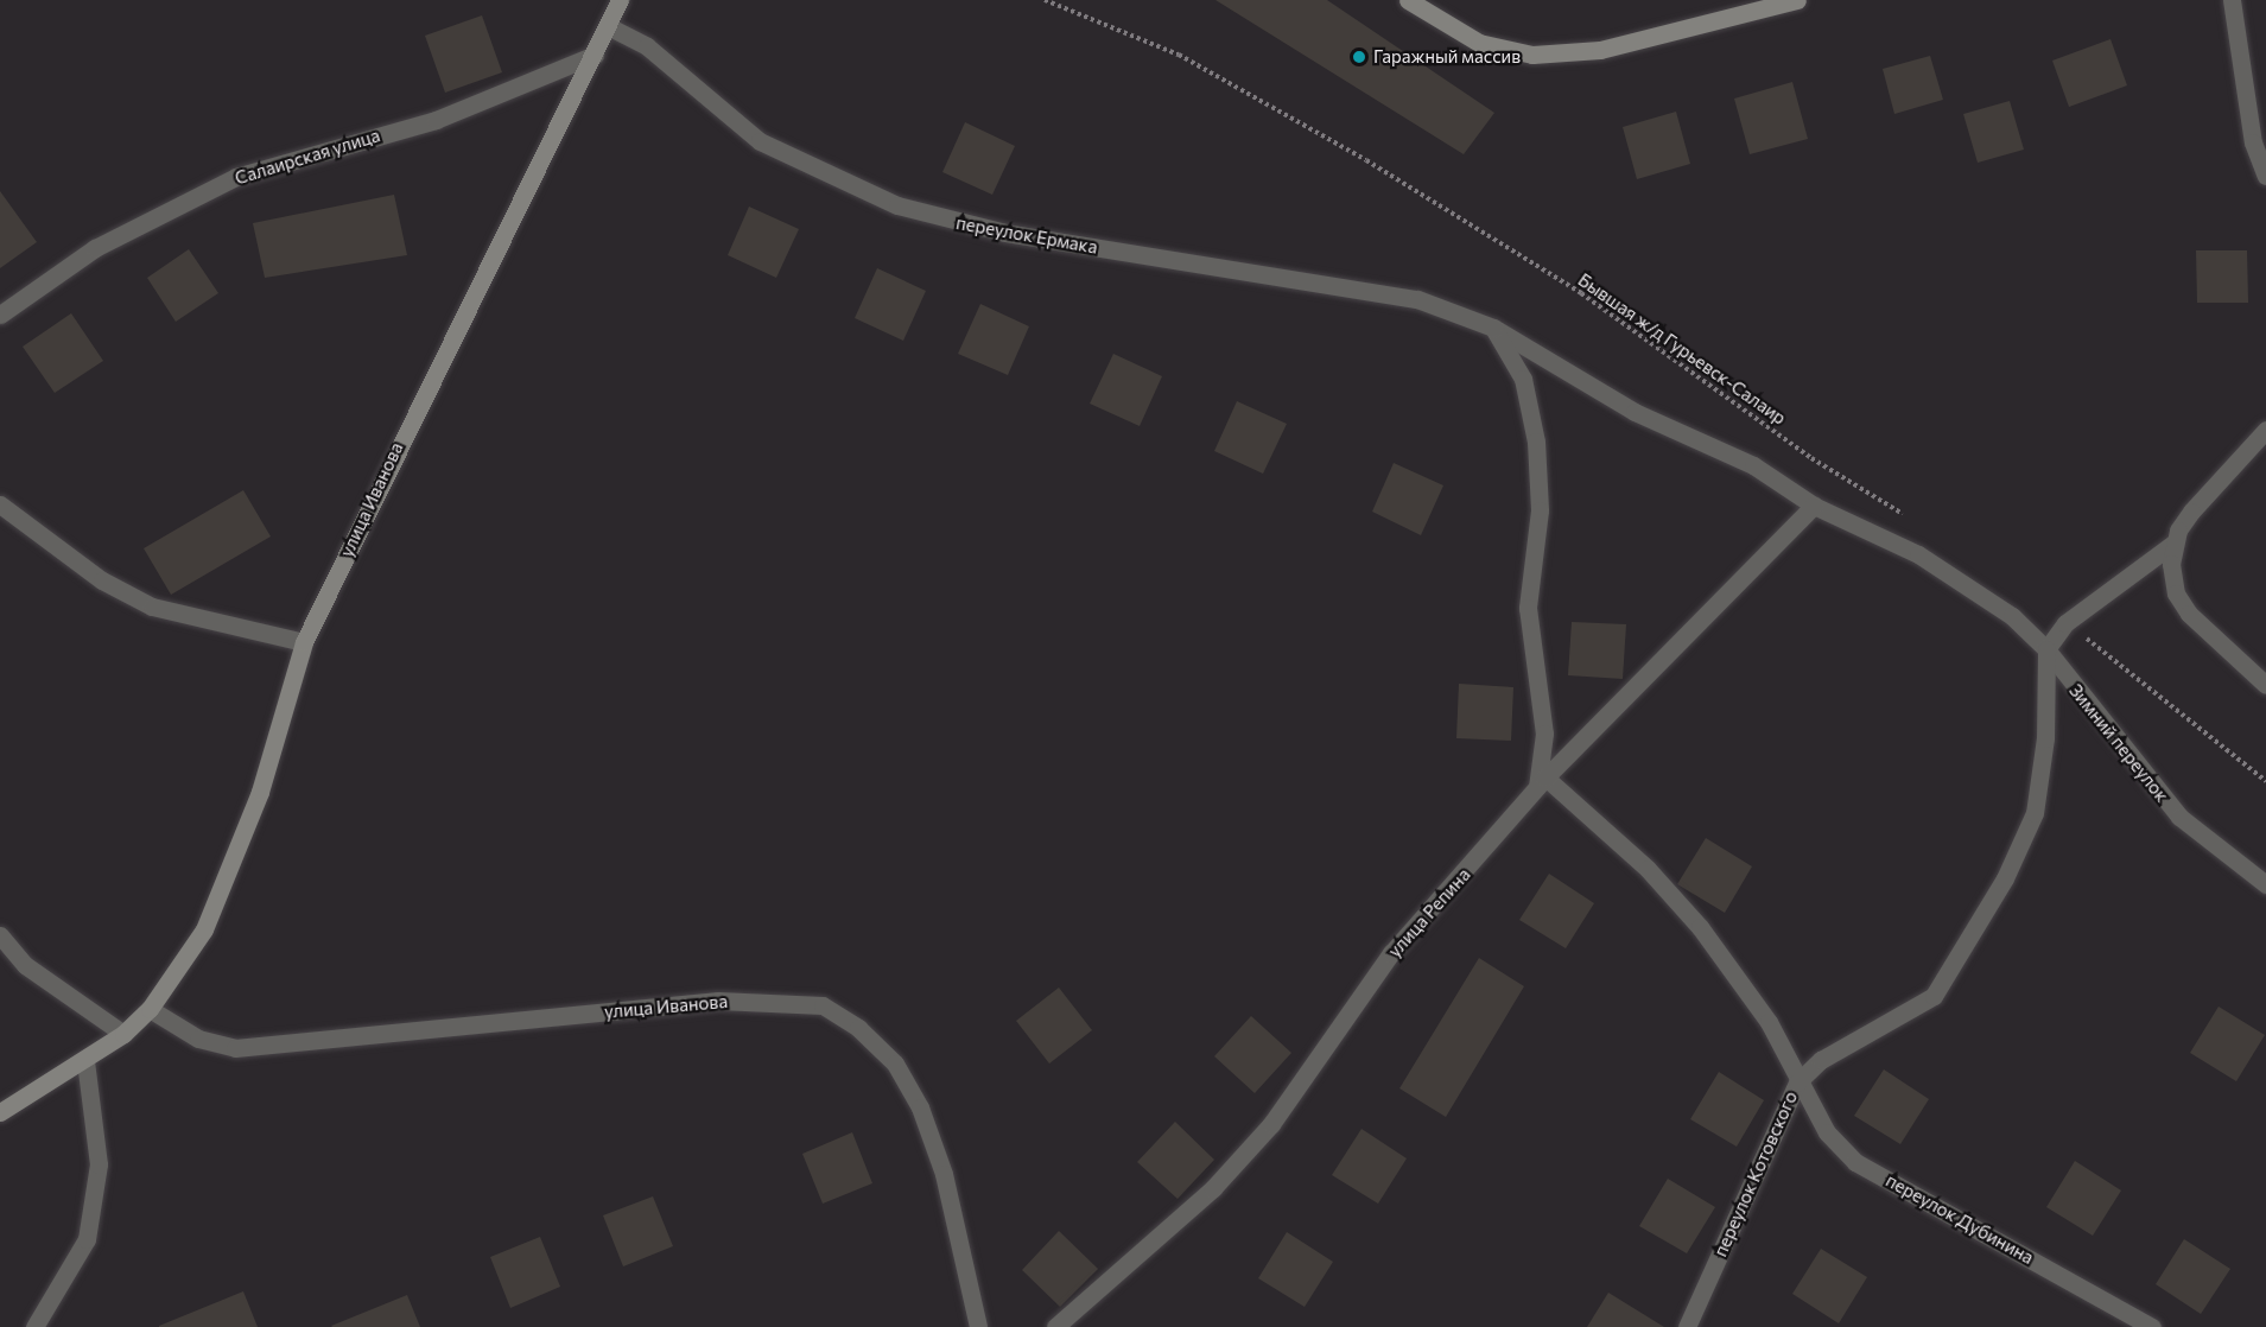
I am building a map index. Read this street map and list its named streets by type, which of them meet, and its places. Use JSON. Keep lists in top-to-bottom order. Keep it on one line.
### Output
{"streets":{"street":["Салаирская улица","переулок Ермака","улица Иванова","Зимний переулок","улица Репина","переулок Котовского","переулок Дубинина"],"path":["Бывшая ж/д Гурьевск-Салаир"]},"crossings":[["Салаирская улица","улица Иванова"],["переулок Ермака","улица Иванова"],["переулок Ермака","Зимний переулок"],["переулок Ермака","улица Репина"],["Зимний переулок","улица Репина"],["Зимний переулок","переулок Котовского"],["улица Репина","переулок Дубинина"],["переулок Котовского","переулок Дубинина"]],"places":["Гаражный массив"]}
